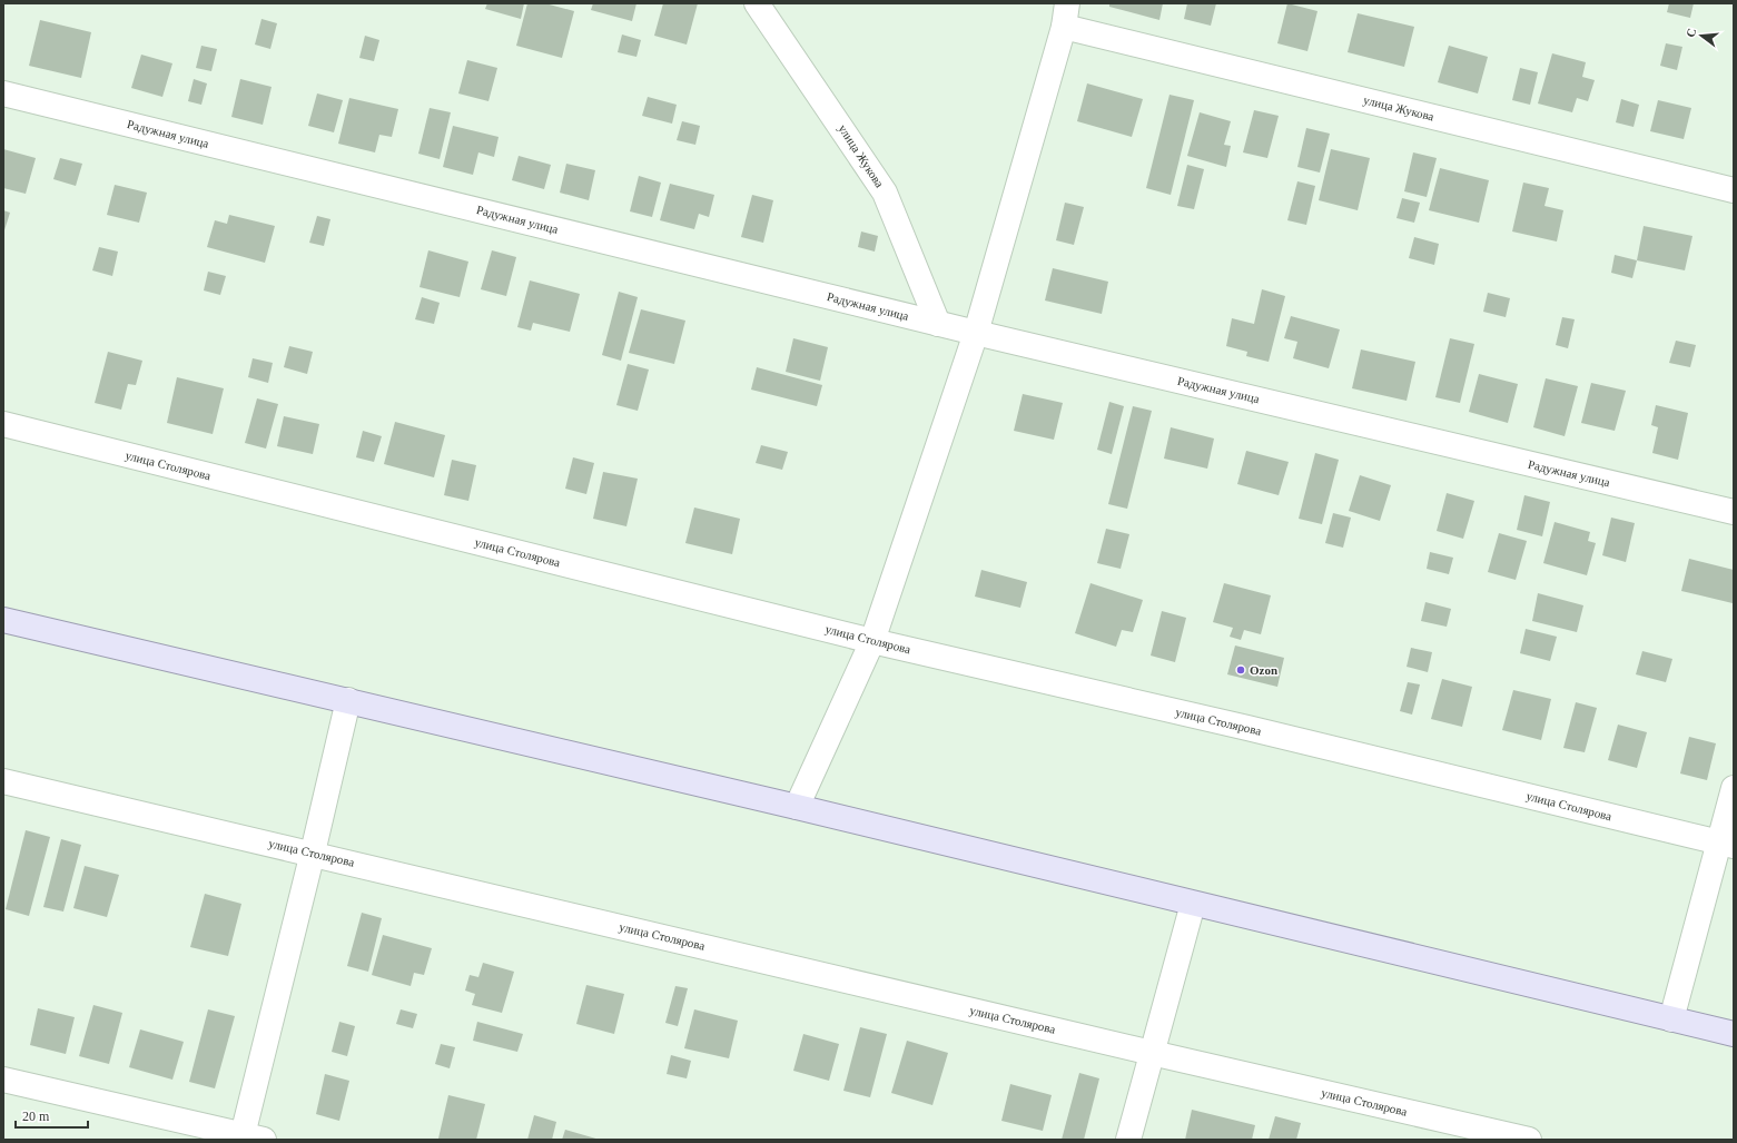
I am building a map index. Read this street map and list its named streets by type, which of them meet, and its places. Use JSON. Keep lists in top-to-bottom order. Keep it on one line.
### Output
{"streets":{"street":["улица Жукова","Радужная улица","улица Столярова"]},"crossings":[["улица Жукова","Радужная улица"]],"places":["Ozon"],"scale_bar":"20 m","north":"left"}
